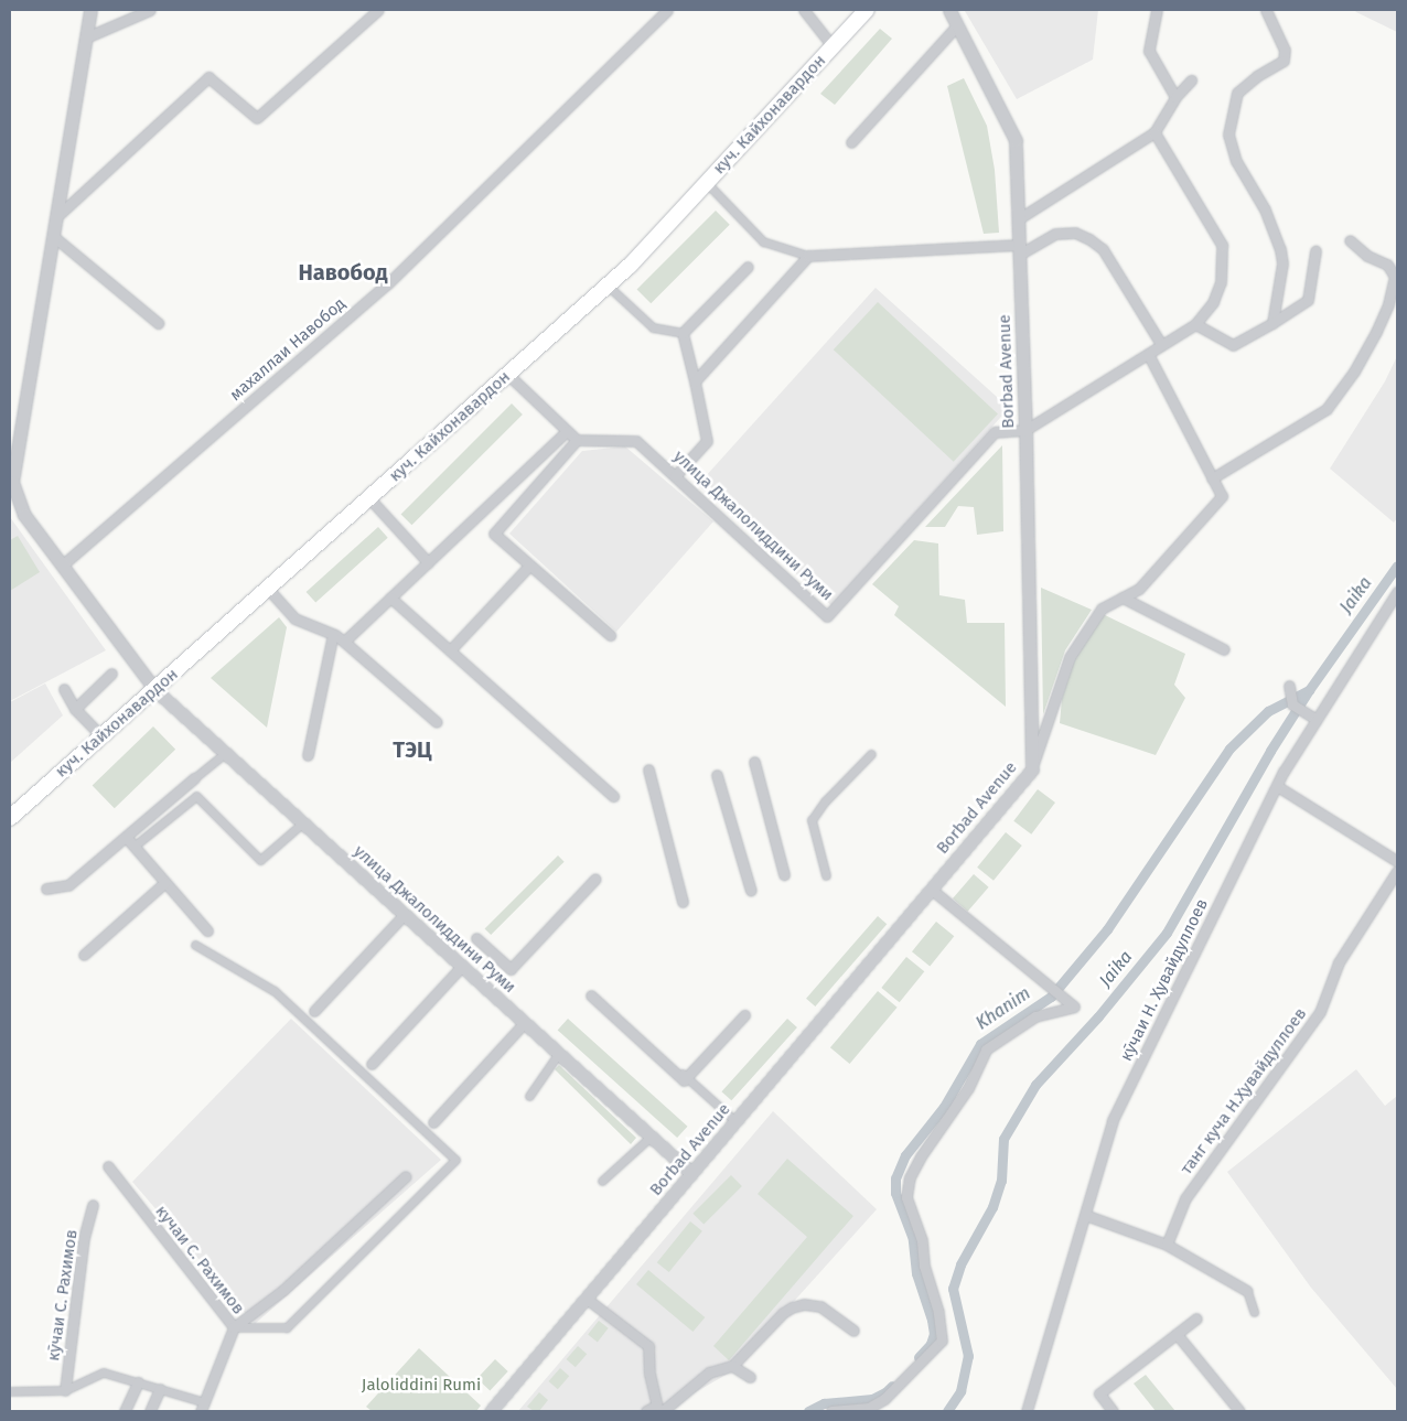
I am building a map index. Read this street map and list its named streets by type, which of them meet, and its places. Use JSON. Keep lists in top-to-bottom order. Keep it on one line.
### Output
{"streets":{"main road":["куч. Кайхонавардон"],"street":["махаллаи Навобод","Borbad Avenue","улица Джалолиддини Руми","кӯчаи Н. Ҳувайдуллоев","танг куча Н.Ҳувайдуллоев","кучаи С. Рахимов","кӯчаи С. Рахимов"]},"crossings":[["куч. Кайхонавардон","улица Джалолиддини Руми"],["махаллаи Навобод","улица Джалолиддини Руми"],["Borbad Avenue","улица Джалолиддини Руми"]],"districts":["Навобод","ТЭЦ"],"water":["Jaika","Khanim"],"parks":["Jaloliddini Rumi"]}
